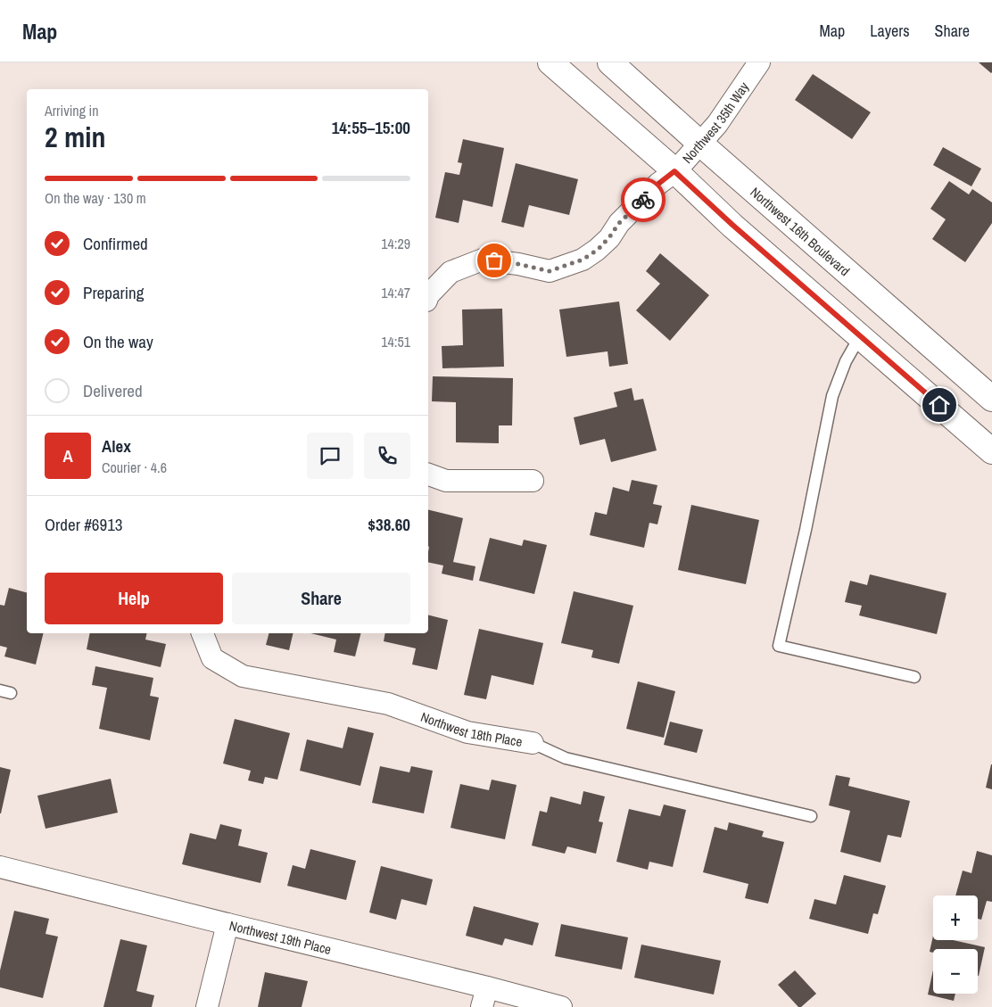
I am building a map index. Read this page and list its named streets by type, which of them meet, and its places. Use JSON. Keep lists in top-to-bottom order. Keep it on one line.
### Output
{"streets":{"main road":["Northwest 16th Boulevard"],"street":["Northwest 35th Way","Northwest 18th Place","Northwest 19th Place"]},"crossings":[["Northwest 35th Way","Northwest 16th Boulevard"]],"page":{"header":"Map","nav":["Map","Layers","Share"],"heading":["2 min","Arriving in","14:55–15:00"],"panel":["Alex","Courier · 4.6","Order #6913","$38.60"],"bar":"On the way · 130 m","list":[["Confirmed","14:29"],["Preparing","14:47"],["On the way","14:51"],"Delivered"],"round":"A","buttons":["Help","Share"],"map_buttons":["+","−"]}}
